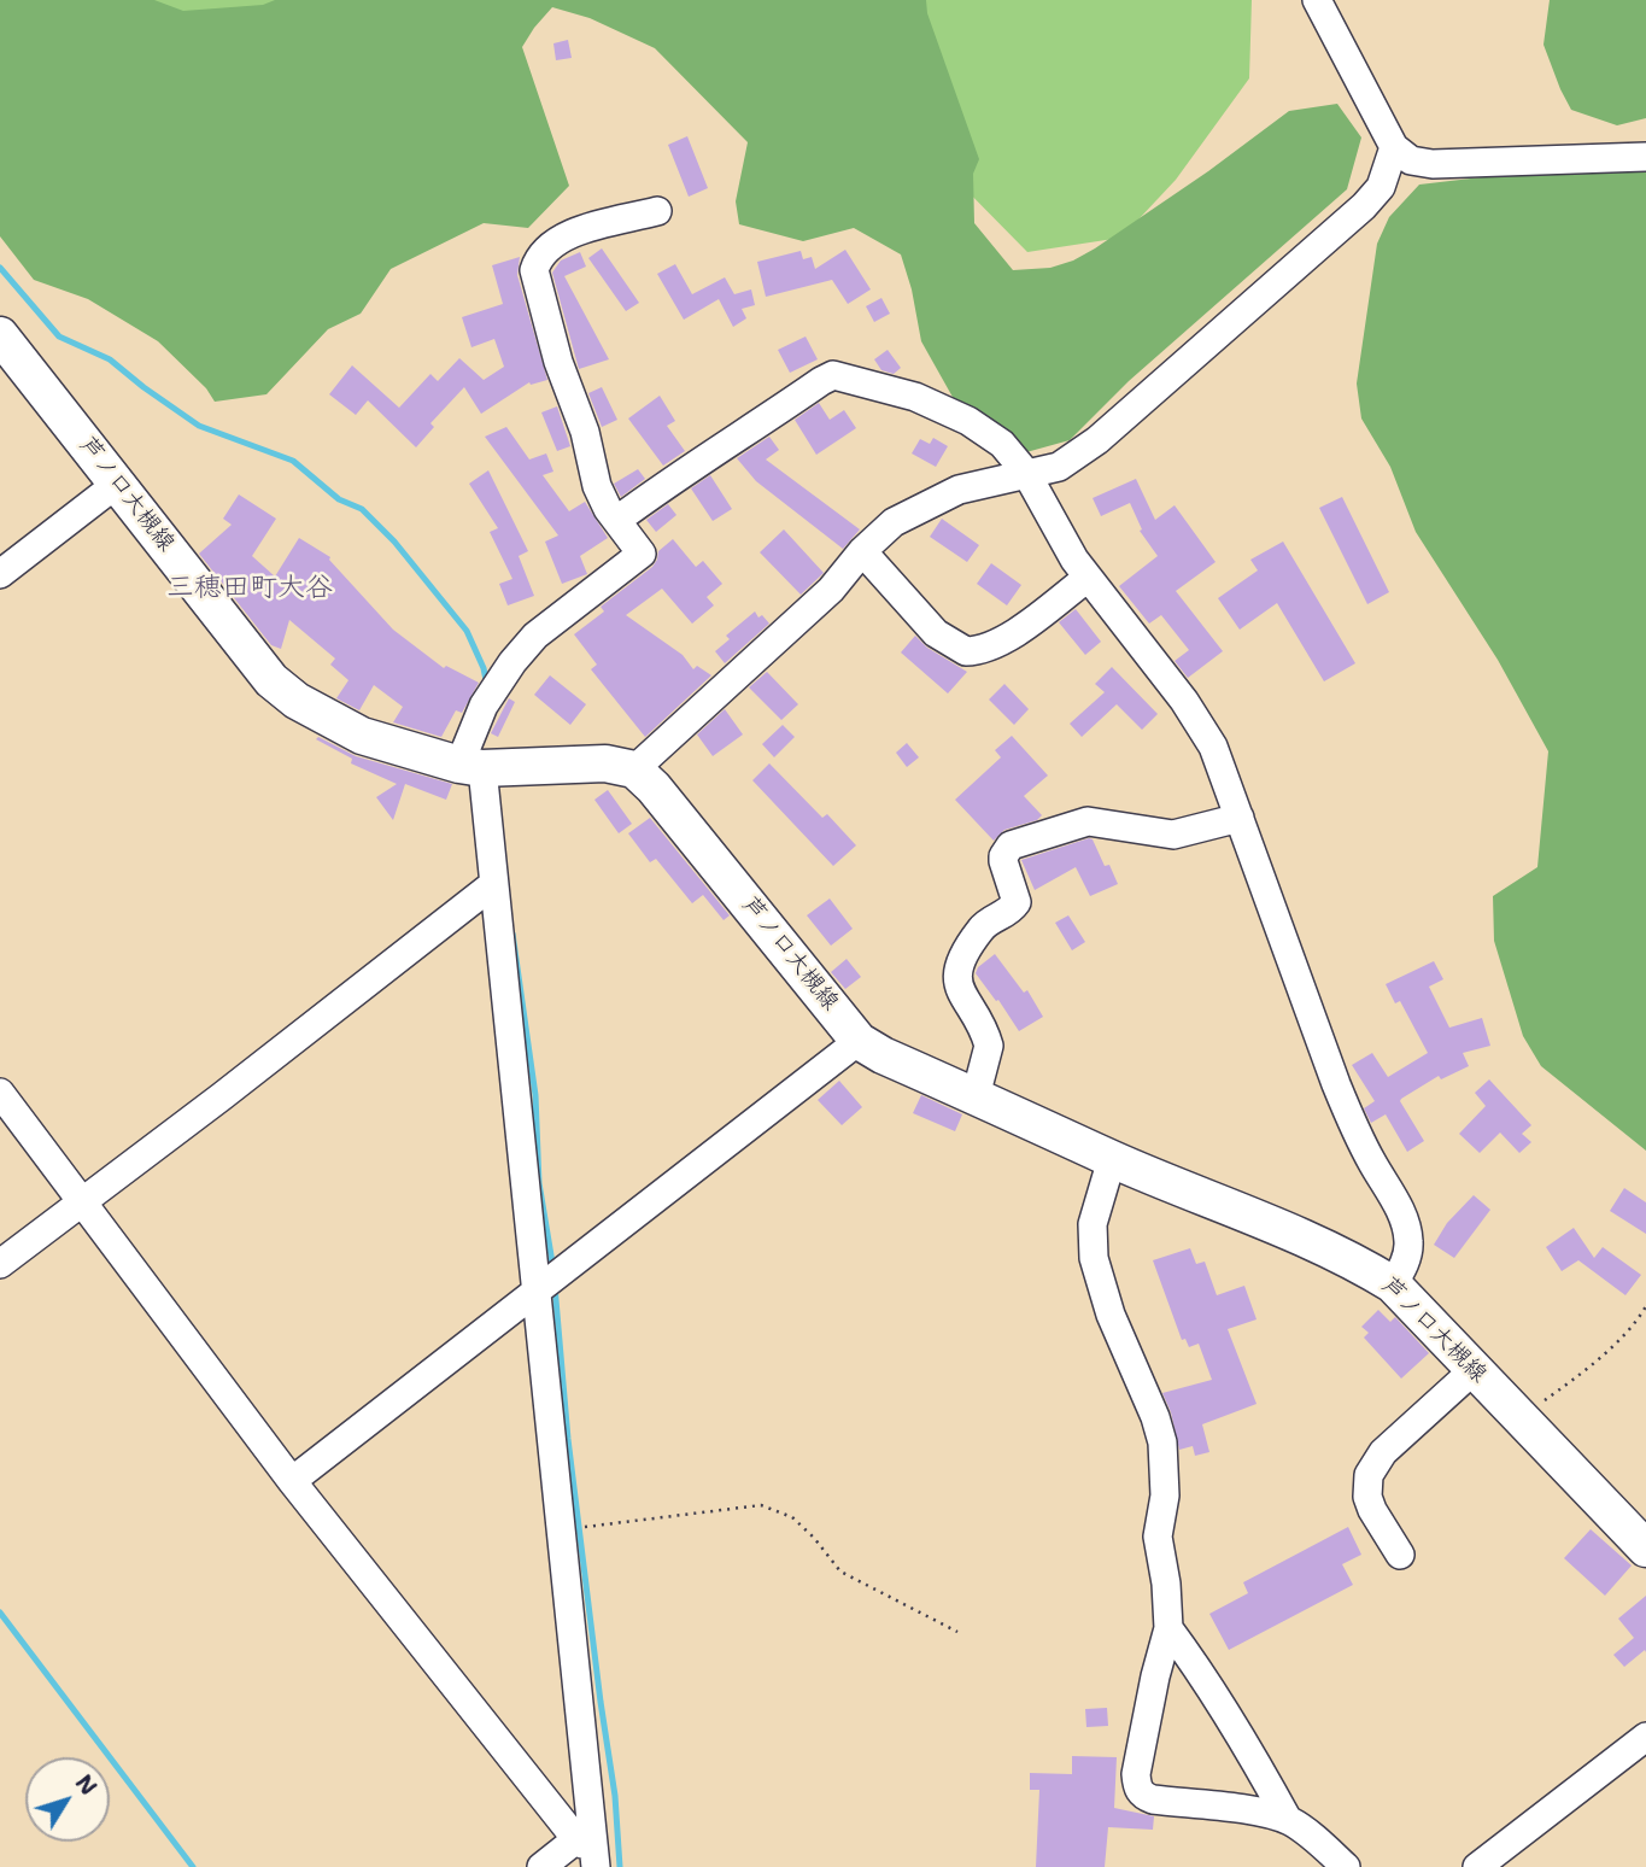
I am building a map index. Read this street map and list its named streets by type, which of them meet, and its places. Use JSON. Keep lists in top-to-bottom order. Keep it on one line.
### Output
{"streets":{"main road":["芦ノ口大槻線"]},"districts":["三穂田町大谷"],"north":"top right"}
